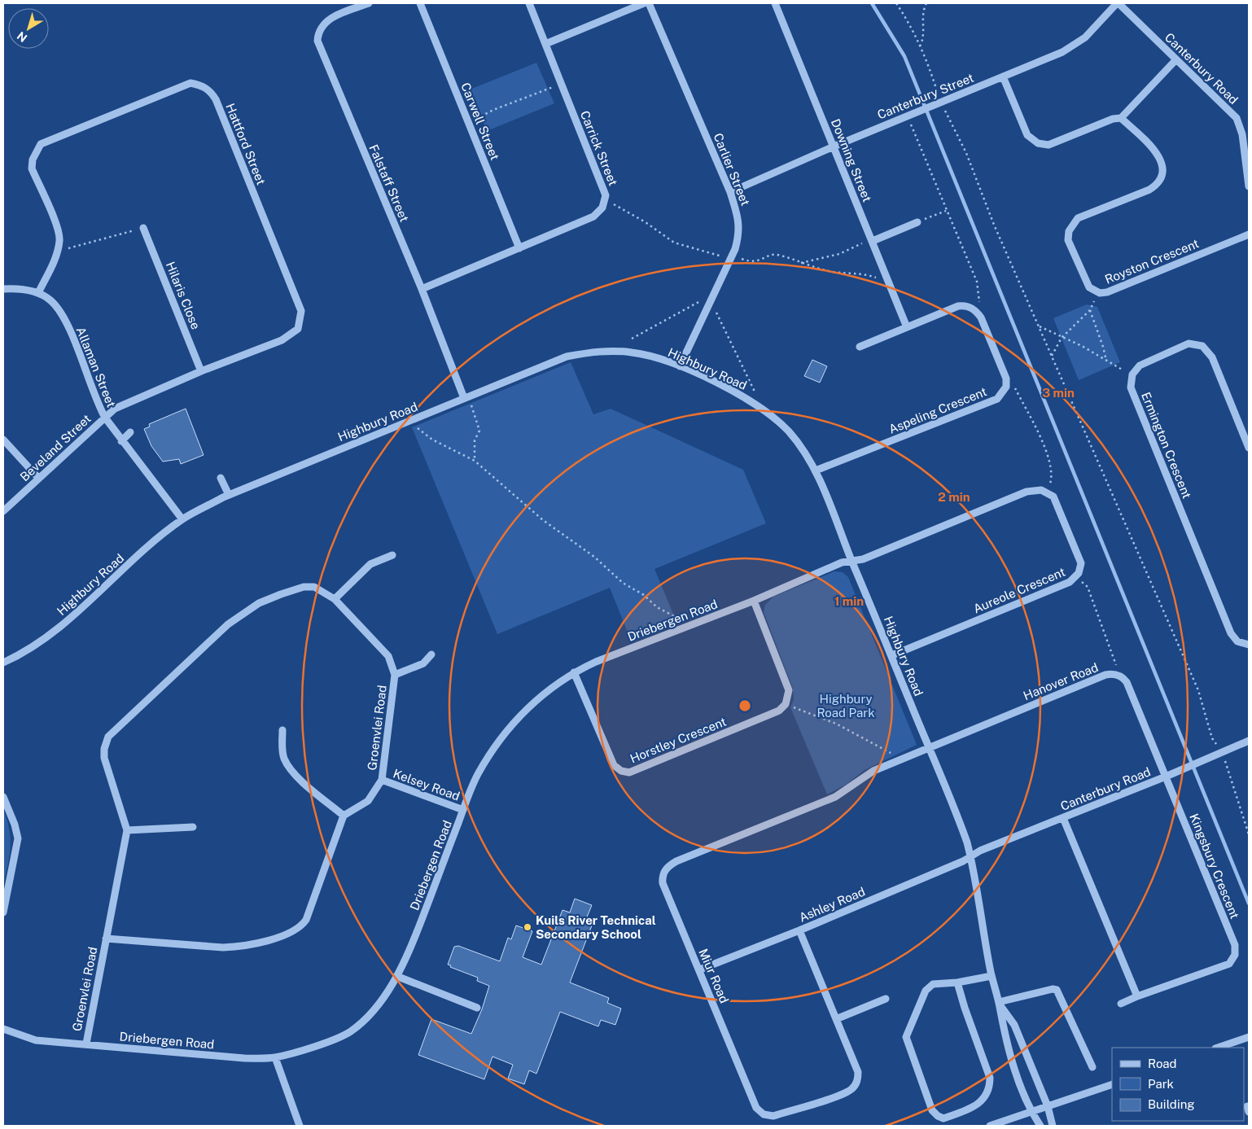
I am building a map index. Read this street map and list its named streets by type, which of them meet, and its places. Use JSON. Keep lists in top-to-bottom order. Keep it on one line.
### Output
{"streets":{"street":["Canterbury Road","Canterbury Street","Carwell Street","Hattford Street","Carrick Street","Downing Street","Carlier Street","Falstaff Street","Royston Crescent","Hilaris Close","Allaman Street","Highbury Road","Aspeling Crescent","Ermington Crescent","Beveland Street","Aureole Crescent","Driebergen Road","Hanover Road","Groenvlei Road","Horstley Crescent","Kelsey Road","Kingsbury Crescent","Ashley Road","Miur Road"]},"crossings":[["Canterbury Road","Canterbury Street"],["Canterbury Road","Highbury Road"],["Canterbury Road","Hanover Road"],["Canterbury Road","Kingsbury Crescent"],["Canterbury Road","Ashley Road"],["Canterbury Street","Downing Street"],["Canterbury Street","Carlier Street"],["Carwell Street","Carrick Street"],["Hattford Street","Hilaris Close"],["Hattford Street","Allaman Street"],["Hattford Street","Beveland Street"],["Carrick Street","Falstaff Street"],["Carlier Street","Highbury Road"],["Falstaff Street","Highbury Road"],["Allaman Street","Highbury Road"],["Allaman Street","Beveland Street"],["Highbury Road","Aspeling Crescent"],["Highbury Road","Aureole Crescent"],["Highbury Road","Driebergen Road"],["Highbury Road","Hanover Road"],["Highbury Road","Ashley Road"],["Highbury Road","Miur Road"],["Driebergen Road","Groenvlei Road"],["Driebergen Road","Horstley Crescent"],["Driebergen Road","Kelsey Road"],["Hanover Road","Kingsbury Crescent"],["Hanover Road","Miur Road"],["Groenvlei Road","Kelsey Road"],["Ashley Road","Miur Road"]],"parks":["Highbury Road Park"],"places":["Kuils River Technical Secondary School"],"legend":["Road","Park","Building"],"north":"bottom left","rings":["3 min","2 min","1 min"]}
